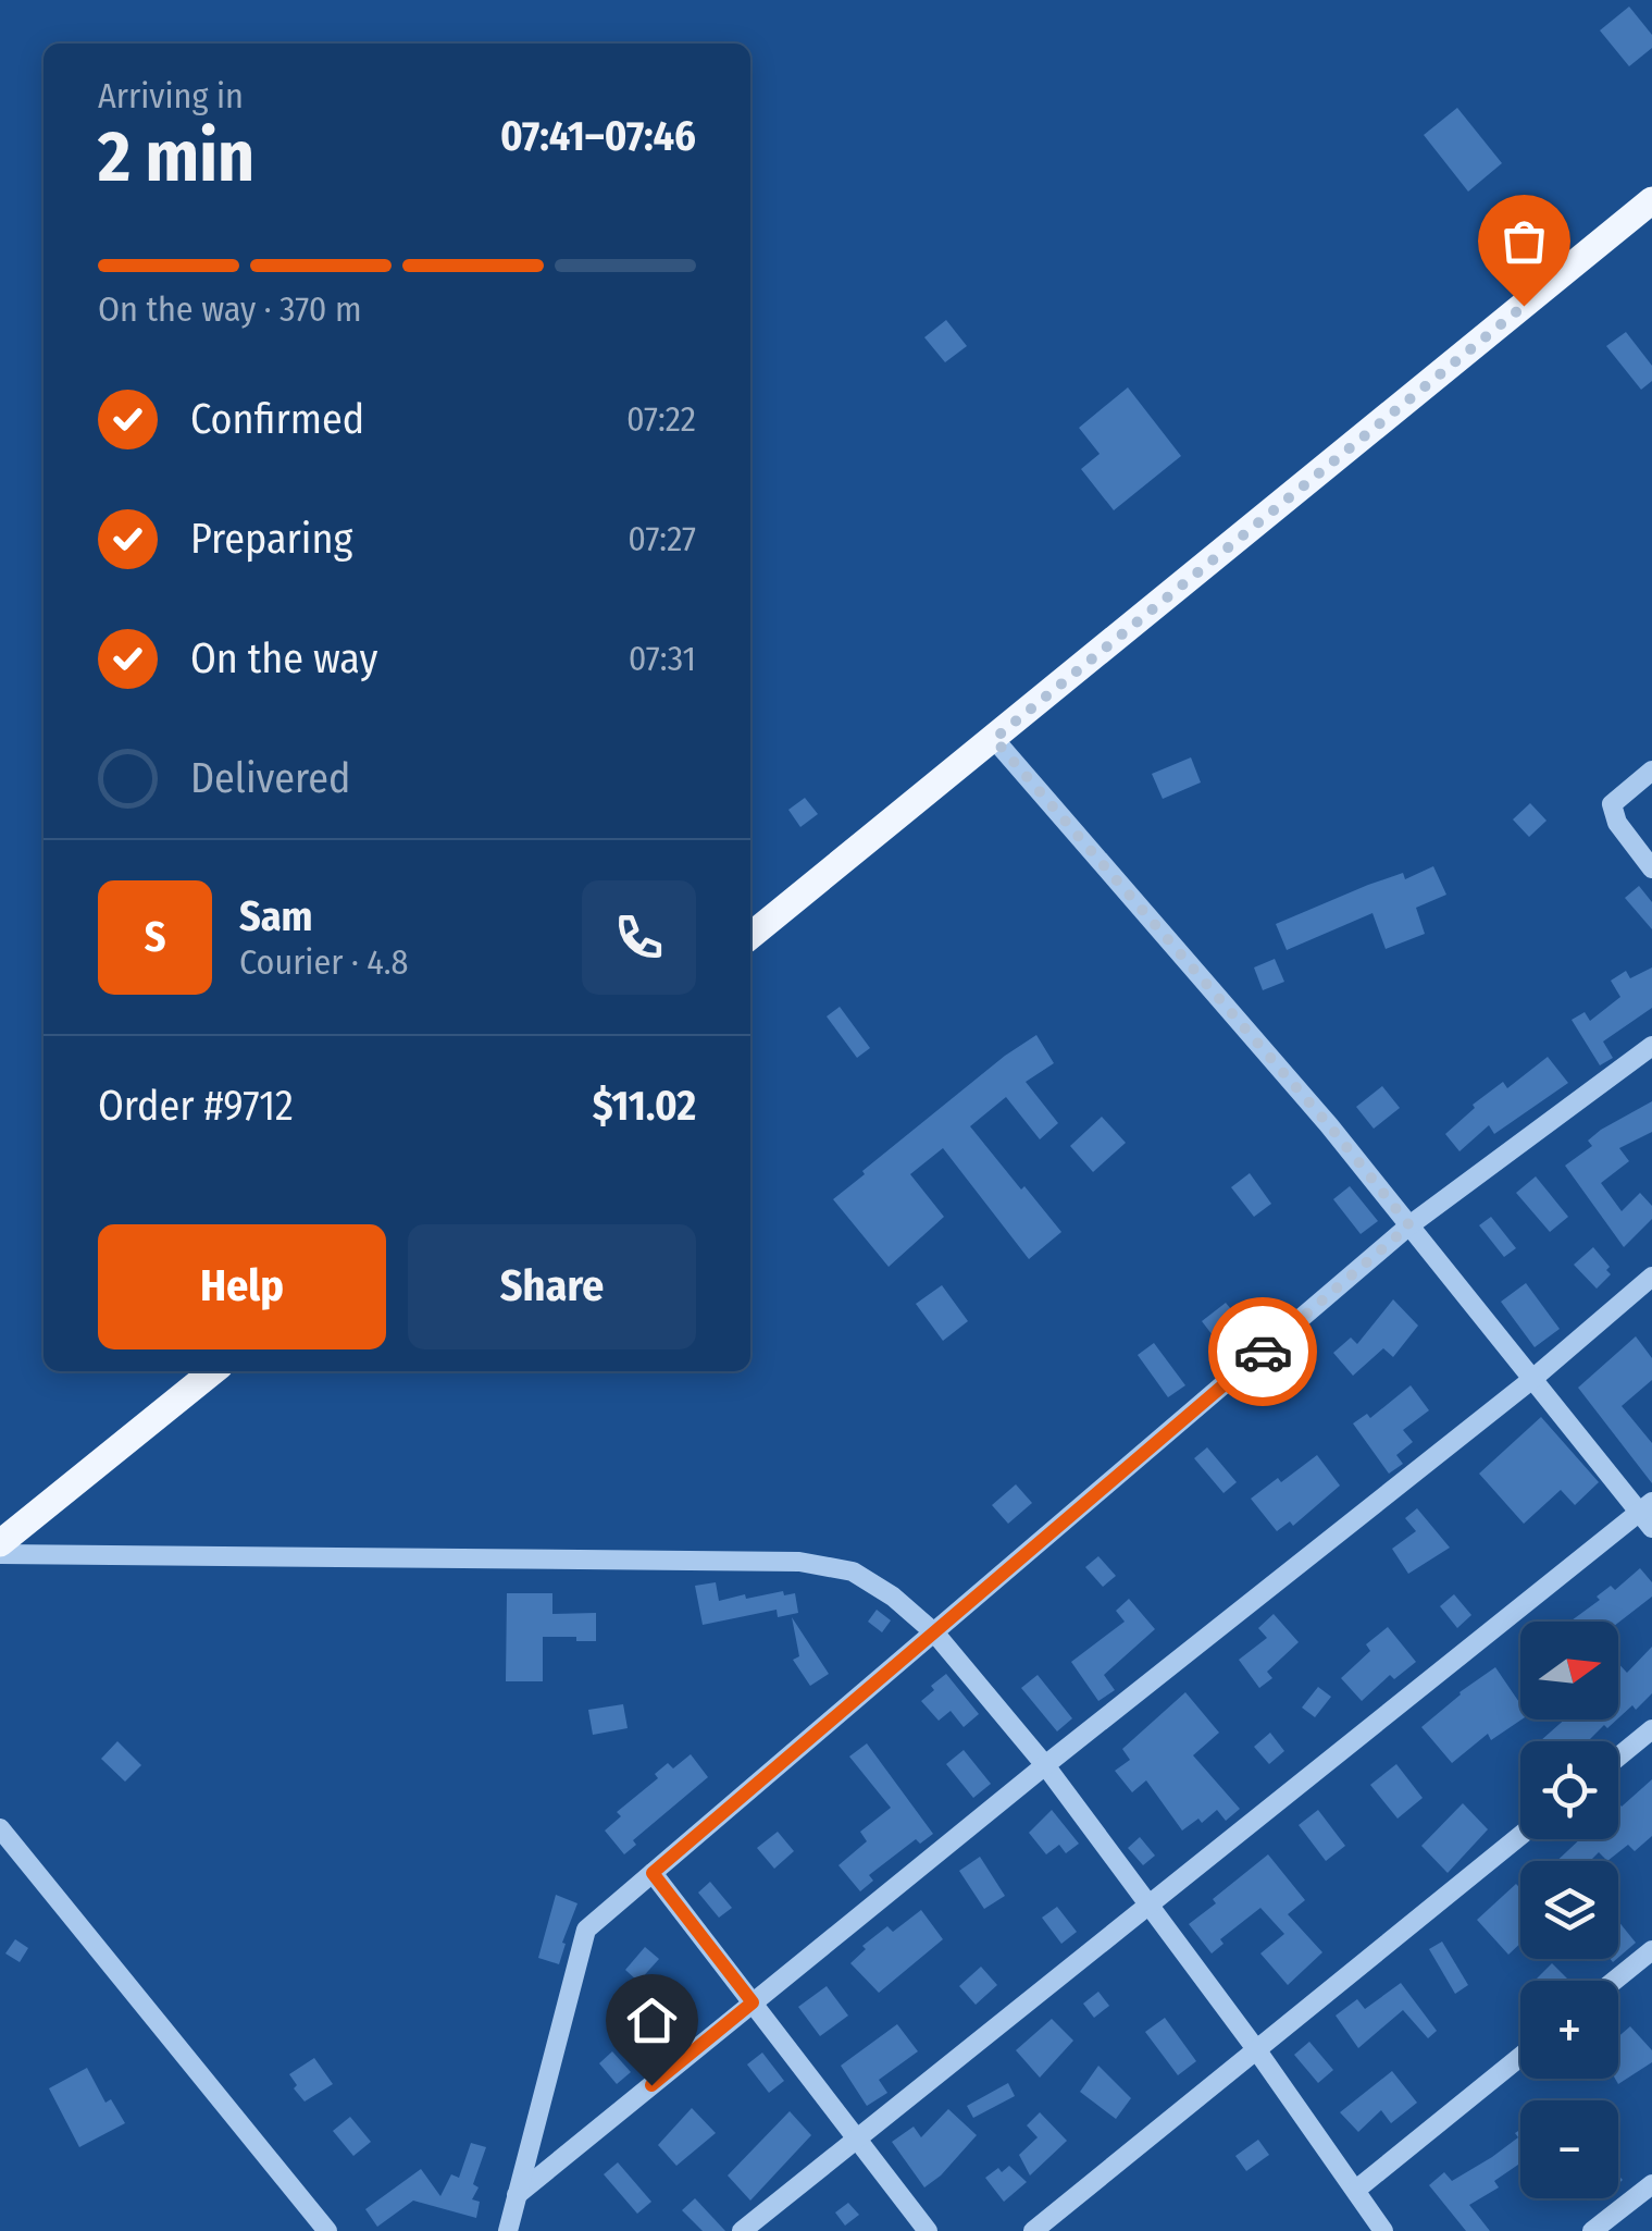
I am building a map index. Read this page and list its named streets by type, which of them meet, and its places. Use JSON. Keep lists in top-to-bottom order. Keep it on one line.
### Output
{"north":"right","page":{"heading":["2 min","Arriving in","07:41–07:46"],"panel":["Sam","Courier · 4.8","Order #9712","$11.02"],"bar":"On the way · 370 m","list":[["Confirmed","07:22"],["Preparing","07:27"],["On the way","07:31"],"Delivered"],"round":"S","buttons":["Help","Share"],"map_buttons":["+","−"]}}
